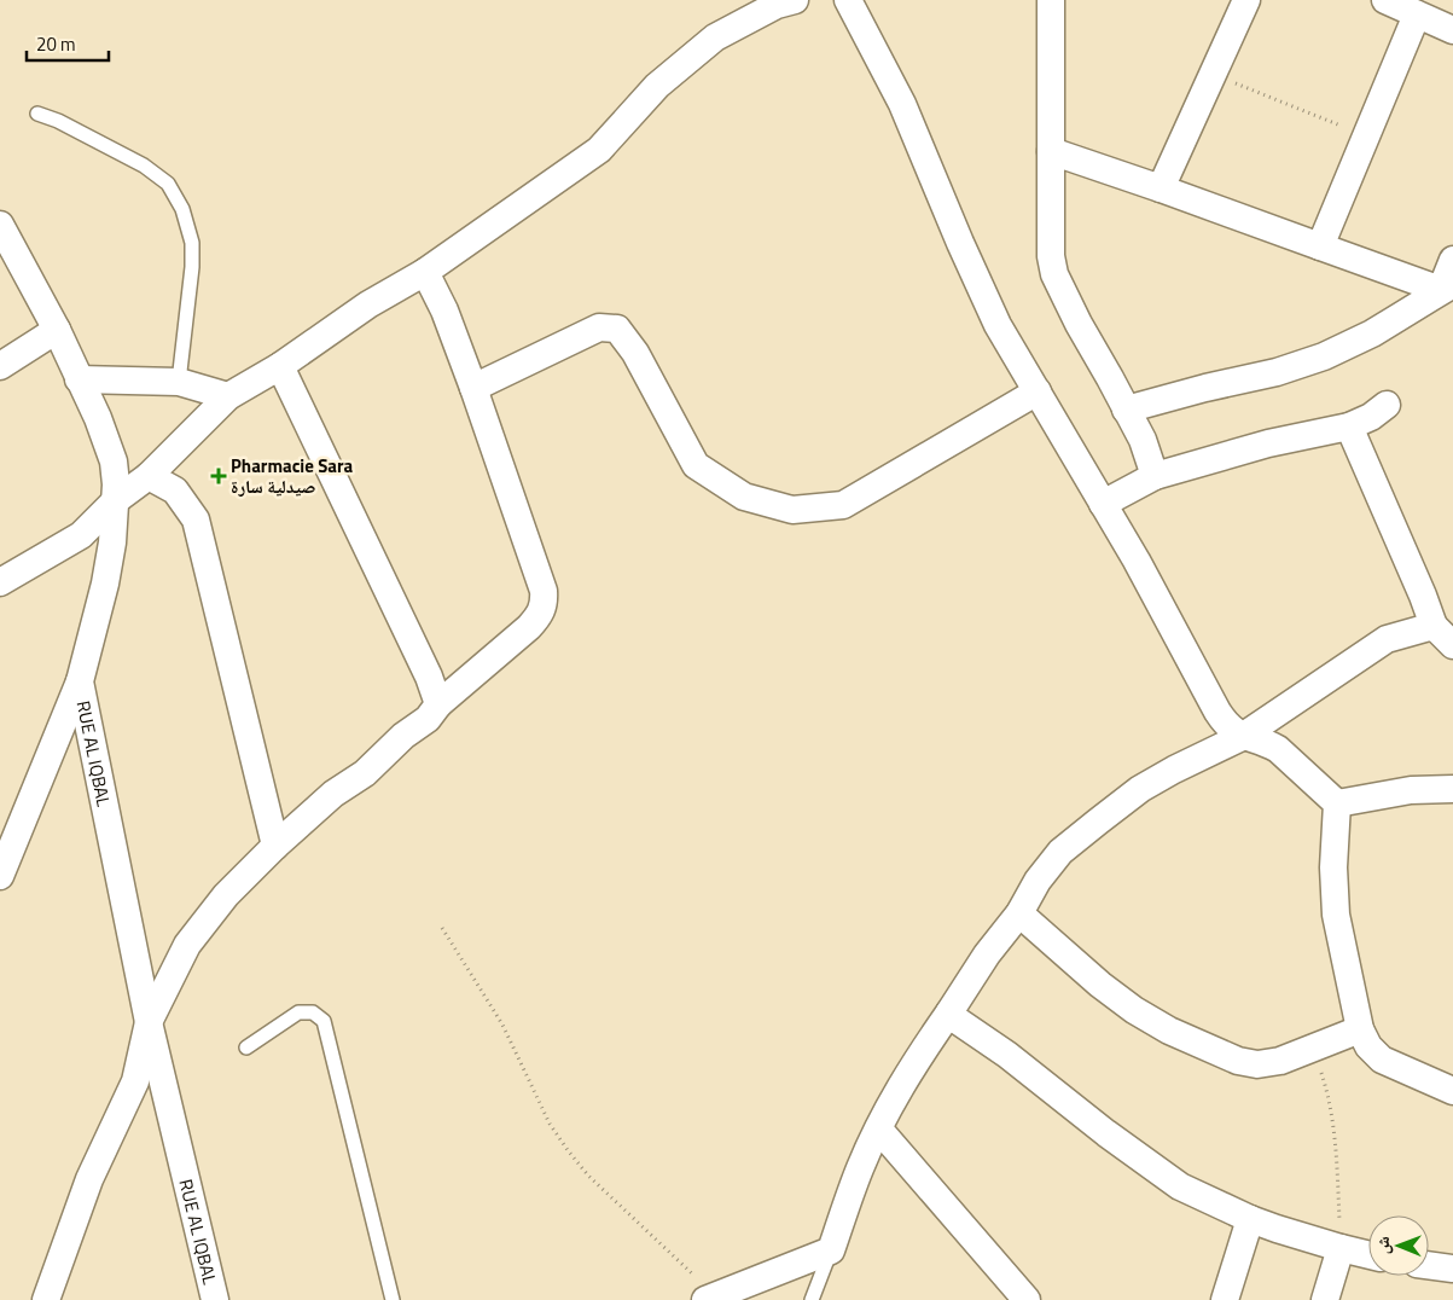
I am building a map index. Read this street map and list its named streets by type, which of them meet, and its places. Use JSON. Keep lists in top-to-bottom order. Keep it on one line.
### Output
{"streets":{"street":["RUE AL IQBAL"]},"places":{"health":["Pharmacie Sara صيدلية سارة"]},"scale_bar":"20 m","north":"left"}
